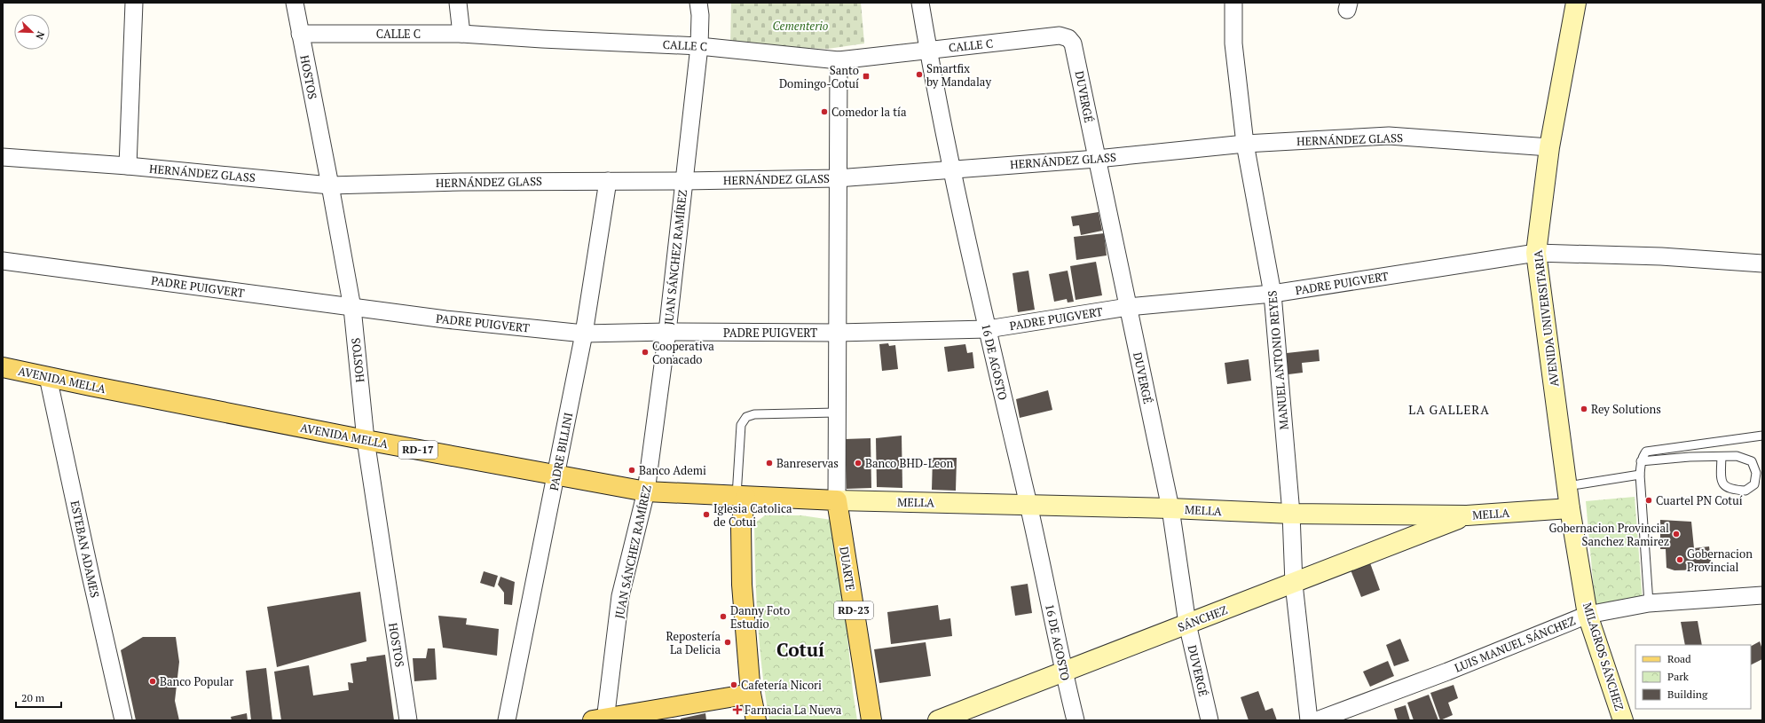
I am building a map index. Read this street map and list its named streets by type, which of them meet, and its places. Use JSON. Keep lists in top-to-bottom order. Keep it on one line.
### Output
{"streets":{"main road":["AVENIDA UNIVERSITARIA","AVENIDA MELLA","RD-17","MELLA","DUARTE","RD-23","SÁNCHEZ","MILAGROS SÁNCHEZ"],"street":["CALLE C","HOSTOS","DUVERGÉ","HERNÁNDEZ GLASS","JUAN SÁNCHEZ RAMÍREZ","PADRE PUIGVERT","MANUEL ANTONIO REYES","16 DE AGOSTO","PADRE BILLINI","ESTEBAN ADAMES","LUIS MANUEL SÁNCHEZ"]},"crossings":[["CALLE C","HOSTOS"],["CALLE C","DUVERGÉ"],["CALLE C","JUAN SÁNCHEZ RAMÍREZ"],["CALLE C","16 DE AGOSTO"],["HOSTOS","HERNÁNDEZ GLASS"],["HOSTOS","PADRE PUIGVERT"],["HOSTOS","AVENIDA MELLA"],["DUVERGÉ","HERNÁNDEZ GLASS"],["DUVERGÉ","PADRE PUIGVERT"],["DUVERGÉ","MELLA"],["DUVERGÉ","SÁNCHEZ"],["HERNÁNDEZ GLASS","JUAN SÁNCHEZ RAMÍREZ"],["HERNÁNDEZ GLASS","AVENIDA UNIVERSITARIA"],["HERNÁNDEZ GLASS","MANUEL ANTONIO REYES"],["HERNÁNDEZ GLASS","16 DE AGOSTO"],["HERNÁNDEZ GLASS","PADRE BILLINI"],["JUAN SÁNCHEZ RAMÍREZ","PADRE PUIGVERT"],["JUAN SÁNCHEZ RAMÍREZ","AVENIDA MELLA"],["PADRE PUIGVERT","AVENIDA UNIVERSITARIA"],["PADRE PUIGVERT","MANUEL ANTONIO REYES"],["PADRE PUIGVERT","16 DE AGOSTO"],["PADRE PUIGVERT","PADRE BILLINI"],["AVENIDA UNIVERSITARIA","MELLA"],["AVENIDA UNIVERSITARIA","MILAGROS SÁNCHEZ"],["MANUEL ANTONIO REYES","MELLA"],["MANUEL ANTONIO REYES","SÁNCHEZ"],["16 DE AGOSTO","MELLA"],["16 DE AGOSTO","SÁNCHEZ"],["AVENIDA MELLA","PADRE BILLINI"],["AVENIDA MELLA","MELLA"],["AVENIDA MELLA","ESTEBAN ADAMES"],["AVENIDA MELLA","DUARTE"],["MELLA","DUARTE"],["MELLA","SÁNCHEZ"],["MELLA","MILAGROS SÁNCHEZ"],["LUIS MANUEL SÁNCHEZ","MILAGROS SÁNCHEZ"]],"districts":["LA GALLERA","Cotuí"],"parks":["Cementerio"],"places":{"other":["Smartfix by Mandalay","Comedor la tía","Cooperativa Conacado","Rey Solutions","Banreservas","Banco BHD-Leon","Banco Ademi","Cuartel PN Cotuí","Iglesia Catolica de Cotui","Gobernacion Provincial Sanchez Ramirez","Gobernacion Provincial","Danny Foto Estudio","Repostería La Delicia","Banco Popular","Cafetería Nicori"],"transit":["Santo Domingo-Cotuí"],"health":["Farmacia La Nueva"]},"legend":["Road","Park","Building"],"scale_bar":"20 m","north":"bottom right"}
